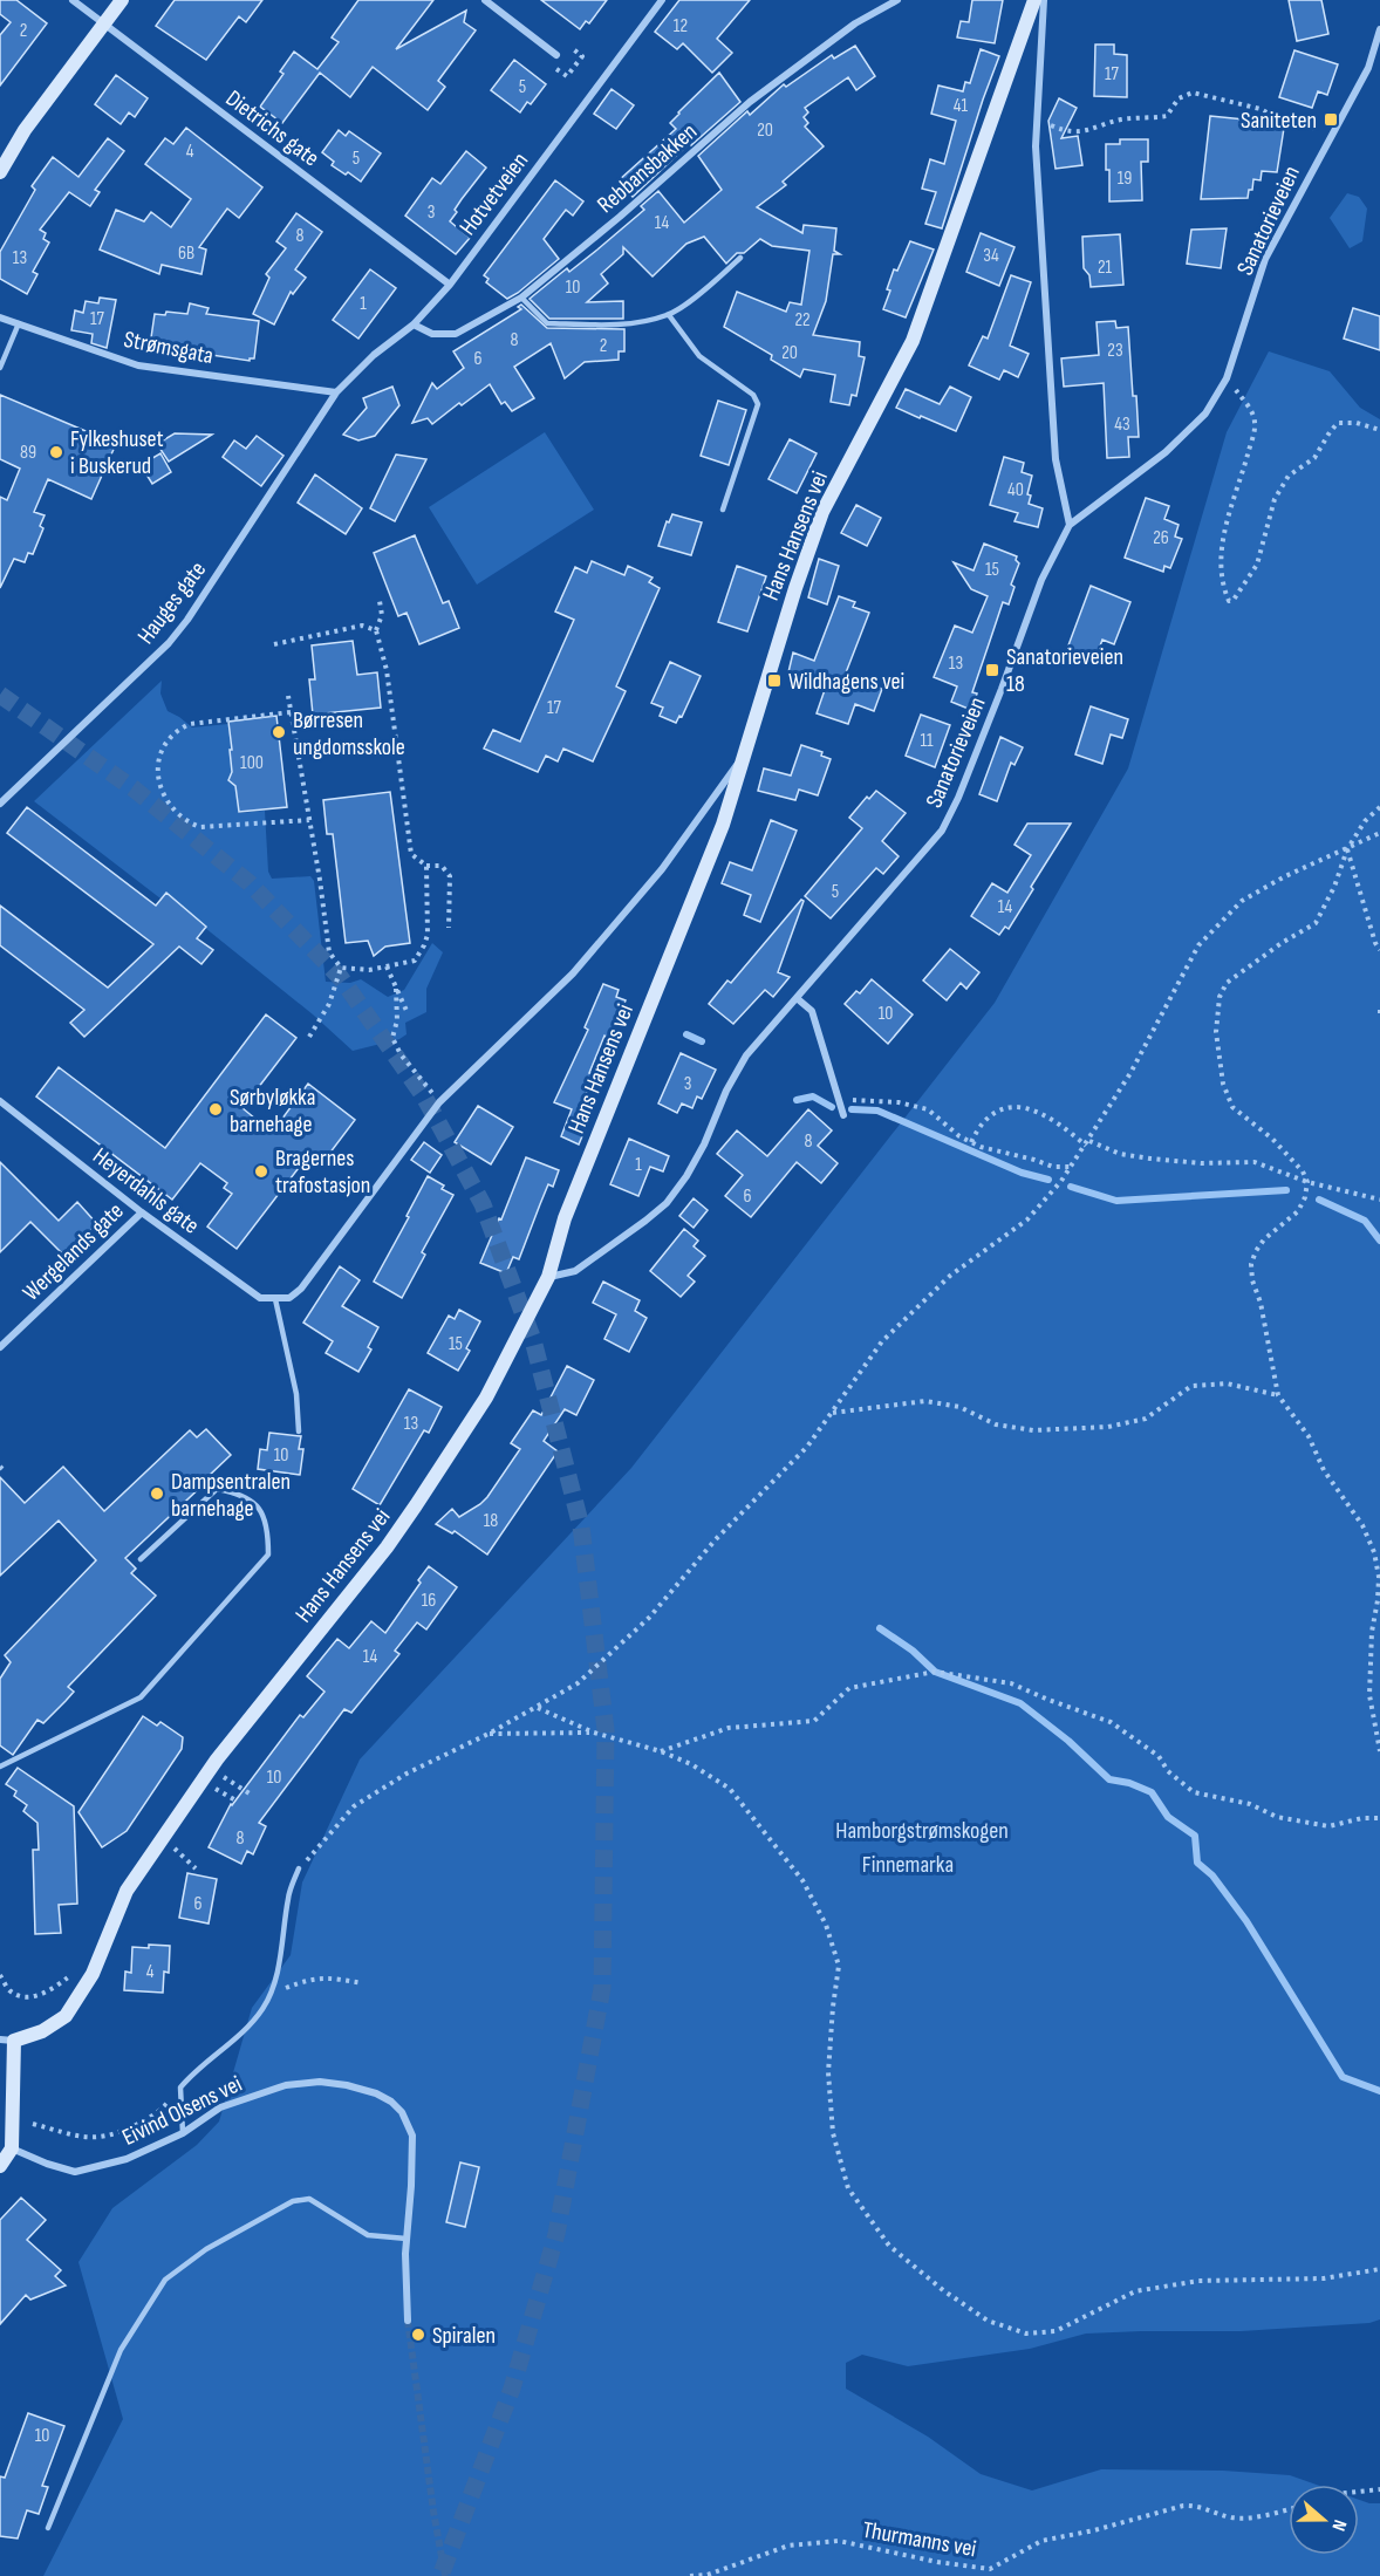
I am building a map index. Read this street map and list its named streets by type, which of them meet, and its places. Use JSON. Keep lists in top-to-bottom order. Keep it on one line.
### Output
{"streets":{"main road":["Hans Hansens vei"],"street":["Dietrichs gate","Rebbansbakken","Hotvetveien","Sanatorieveien","Strømsgata","Hauges gate","Heyerdahls gate","Wergelands gate","Eivind Olsens vei"],"path":["Thurmanns vei"]},"crossings":[["Dietrichs gate","Hotvetveien"],["Rebbansbakken","Hotvetveien"],["Hotvetveien","Strømsgata"],["Hotvetveien","Hauges gate"],["Sanatorieveien","Hans Hansens vei"],["Strømsgata","Hauges gate"],["Heyerdahls gate","Wergelands gate"]],"parks":["Hamborgstrømskogen","Finnemarka"],"places":{"transit":["Saniteten","Sanatorieveien 18","Wildhagens vei"],"other":["Fylkeshuset i Buskerud","Børresen ungdomsskole","Sørbyløkka barnehage","Bragernes trafostasjon","Dampsentralen barnehage","Spiralen"]},"house_numbers":["12","2","17","5","41","20","4","5","19","3","14","8","6B","34","13","21","10","1","17","22","8","2","23","20","6","43","89","40","26","15","13","17","11","100","5","14","10","3","8","1","6","15","13","10","18","16","14","10","8","6","4","10"],"north":"right"}
